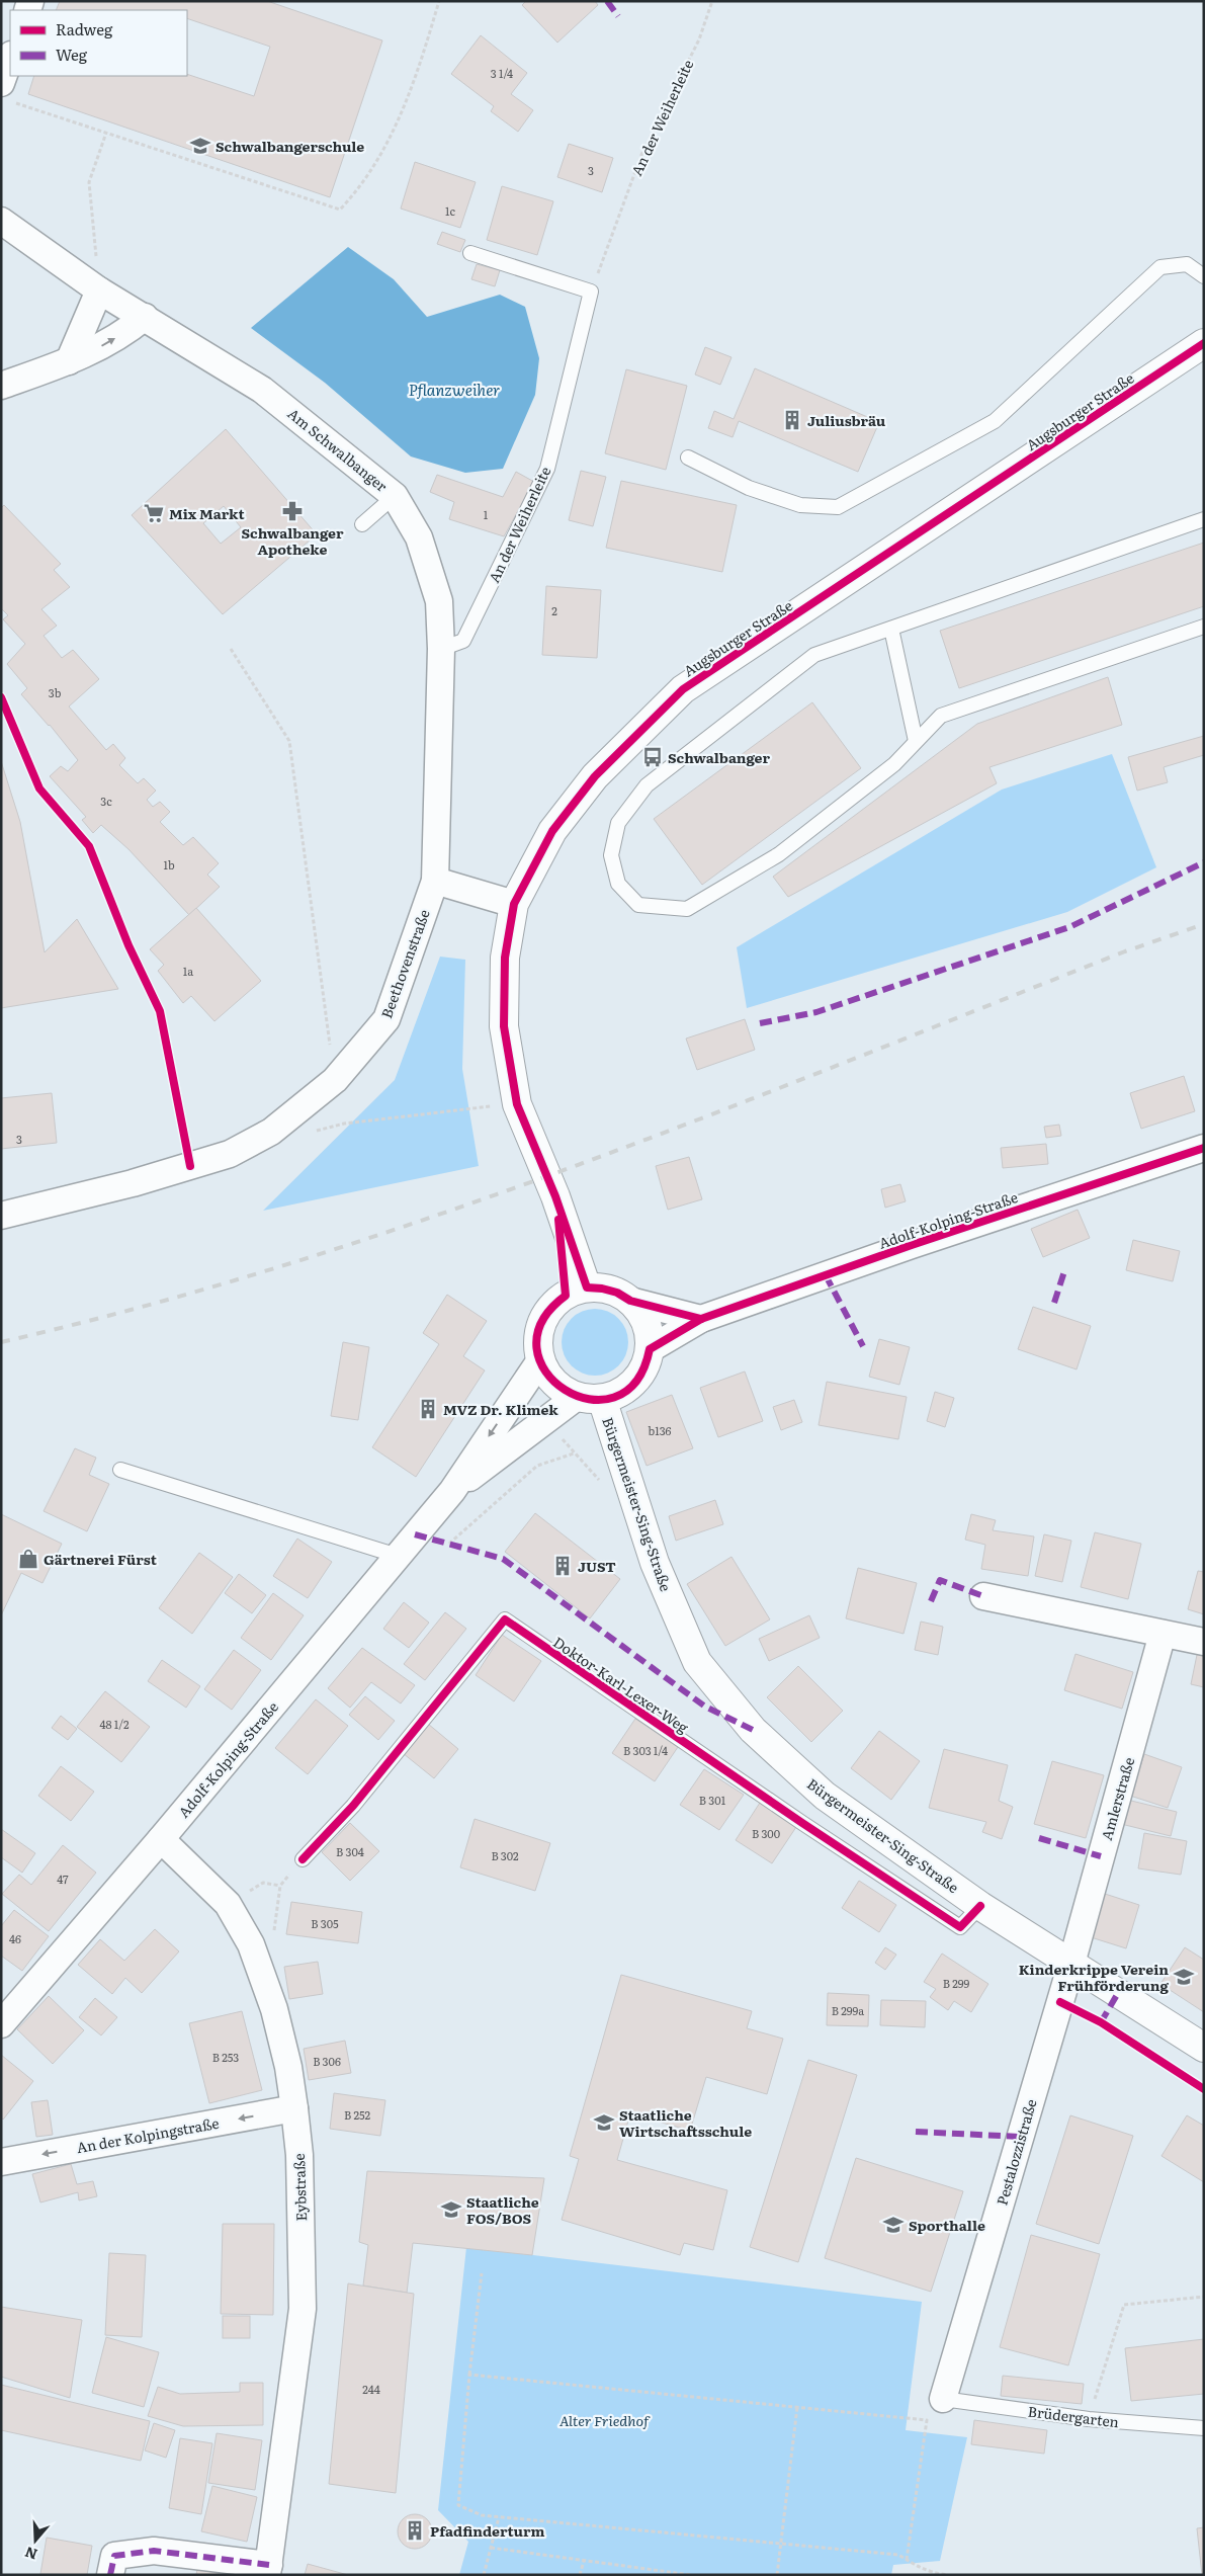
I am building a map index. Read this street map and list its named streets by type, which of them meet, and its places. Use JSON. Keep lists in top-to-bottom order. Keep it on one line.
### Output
{"streets":{"main road":["Augsburger Straße","Bürgermeister-Sing-Straße"],"street":["Am Schwalbanger","Beethovenstraße","Adolf-Kolping-Straße","Amlerstraße","An der Kolpingstraße","Pestalozzistraße","Eybstraße"],"lane":["An der Weiherleite","Doktor-Karl-Lexer-Weg","Brüdergarten"]},"crossings":[["An der Weiherleite","Am Schwalbanger"],["Am Schwalbanger","Beethovenstraße"],["Adolf-Kolping-Straße","Bürgermeister-Sing-Straße"],["Adolf-Kolping-Straße","Eybstraße"],["Bürgermeister-Sing-Straße","Doktor-Karl-Lexer-Weg"],["Bürgermeister-Sing-Straße","Amlerstraße"],["Bürgermeister-Sing-Straße","Pestalozzistraße"],["Amlerstraße","Pestalozzistraße"],["An der Kolpingstraße","Eybstraße"],["Pestalozzistraße","Brüdergarten"]],"one_way":["An der Kolpingstraße"],"water":["Pflanzweiher"],"parks":["Alter Friedhof"],"places":{"school or university":["Schwalbangerschule","Kinderkrippe Verein Frühförderung","Staatliche Wirtschaftsschule","Staatliche FOS/BOS","Sporthalle"],"building":["Juliusbräu","MVZ Dr. Klimek","JUST","Pfadfinderturm"],"pharmacy":["Schwalbanger Apotheke"],"supermarket":["Mix Markt"],"bus stop":["Schwalbanger"],"shop":["Gärtnerei Fürst"]},"house_numbers":["3 1/4","3","1c","1","2","3b","3c","1b","1a","3","b136","48 1/2","B 303 1/4","B 301","B 300","B 304","B 302","47","B 305","46","B 299","B 299a","B 253","B 306","B 252","244"],"legend":["Radweg","Weg"],"north":"bottom"}
